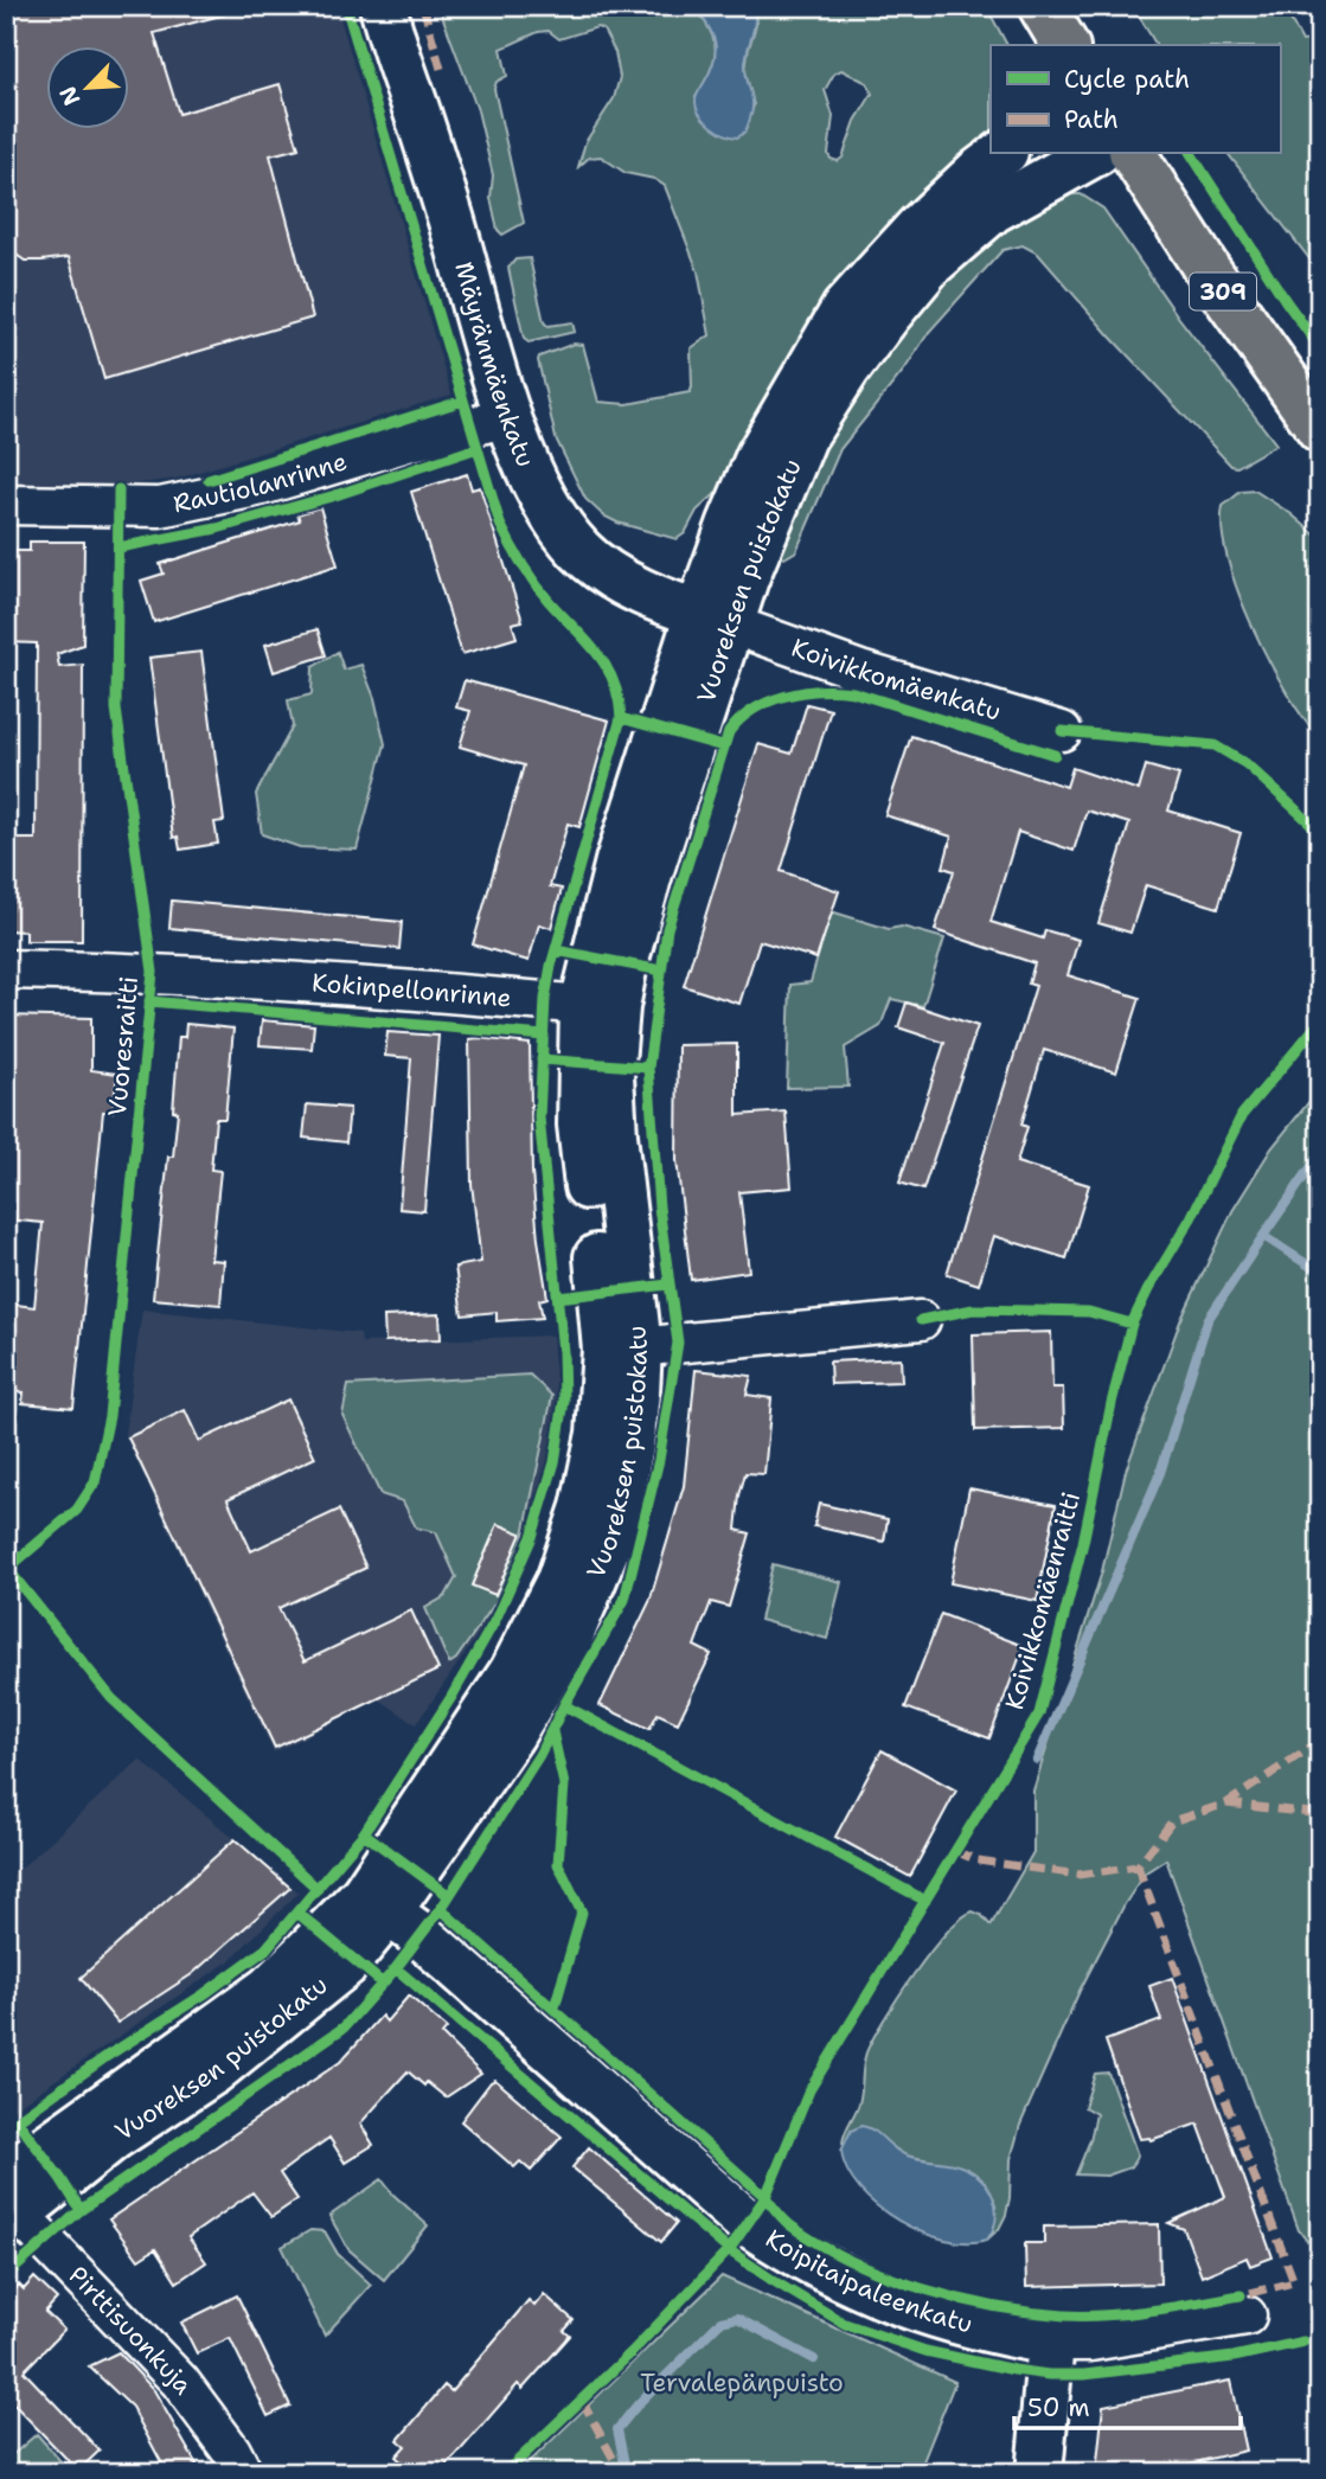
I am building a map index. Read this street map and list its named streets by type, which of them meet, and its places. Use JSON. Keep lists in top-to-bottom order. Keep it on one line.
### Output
{"streets":{"main road":["309","Mäyränmäenkatu","Vuoreksen puistokatu","Koipitaipaleenkatu"],"street":["Rautiolanrinne","Koivikkomäenkatu","Kokinpellonrinne","Pirttisuonkuja"],"cycle path":["Vuoresraitti","Koivikkomäenraitti"]},"crossings":[["Mäyränmäenkatu","Rautiolanrinne"],["Mäyränmäenkatu","Vuoreksen puistokatu"],["Mäyränmäenkatu","Koivikkomäenkatu"],["Vuoreksen puistokatu","Koivikkomäenkatu"],["Vuoreksen puistokatu","Kokinpellonrinne"],["Vuoreksen puistokatu","Koipitaipaleenkatu"],["Vuoreksen puistokatu","Pirttisuonkuja"]],"parks":["Tervalepänpuisto"],"legend":["Cycle path","Path"],"scale_bar":"50 m","north":"bottom left"}
